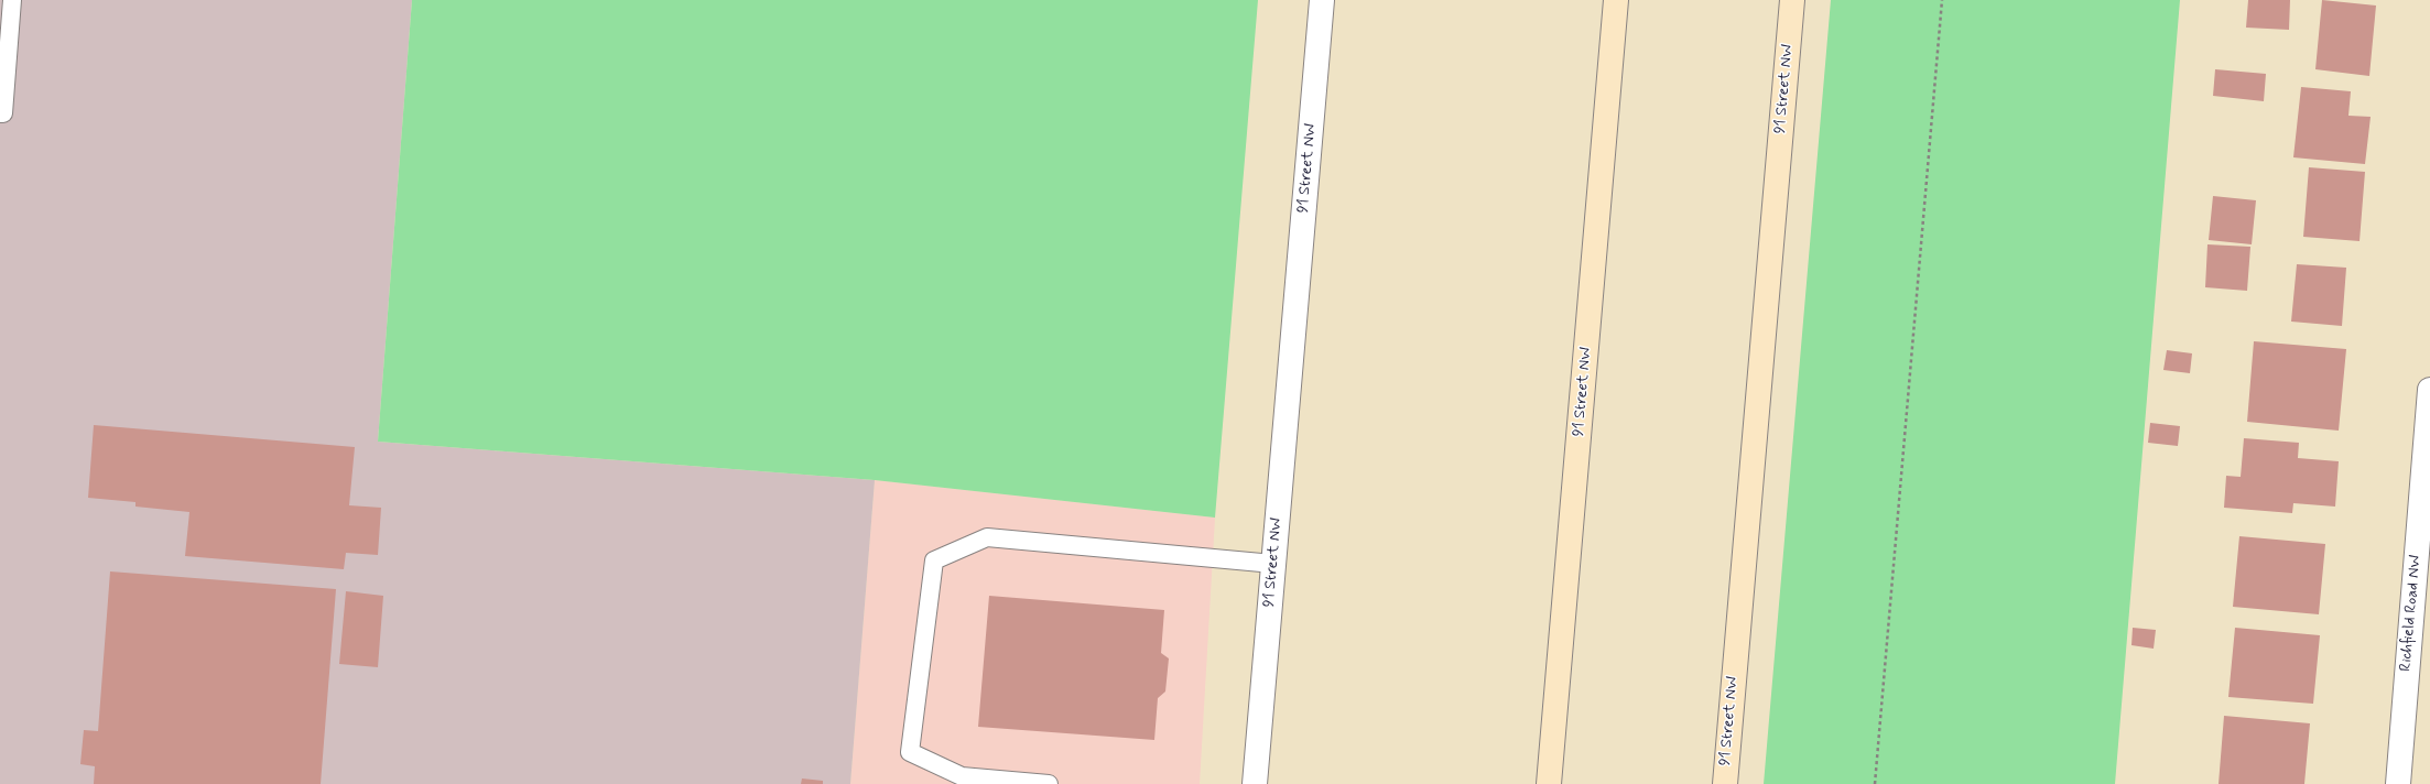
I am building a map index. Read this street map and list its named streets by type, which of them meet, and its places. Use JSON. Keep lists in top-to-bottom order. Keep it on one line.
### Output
{"streets":{"main road":["91 Street NW"],"street":["Richfield Road NW"]}}
